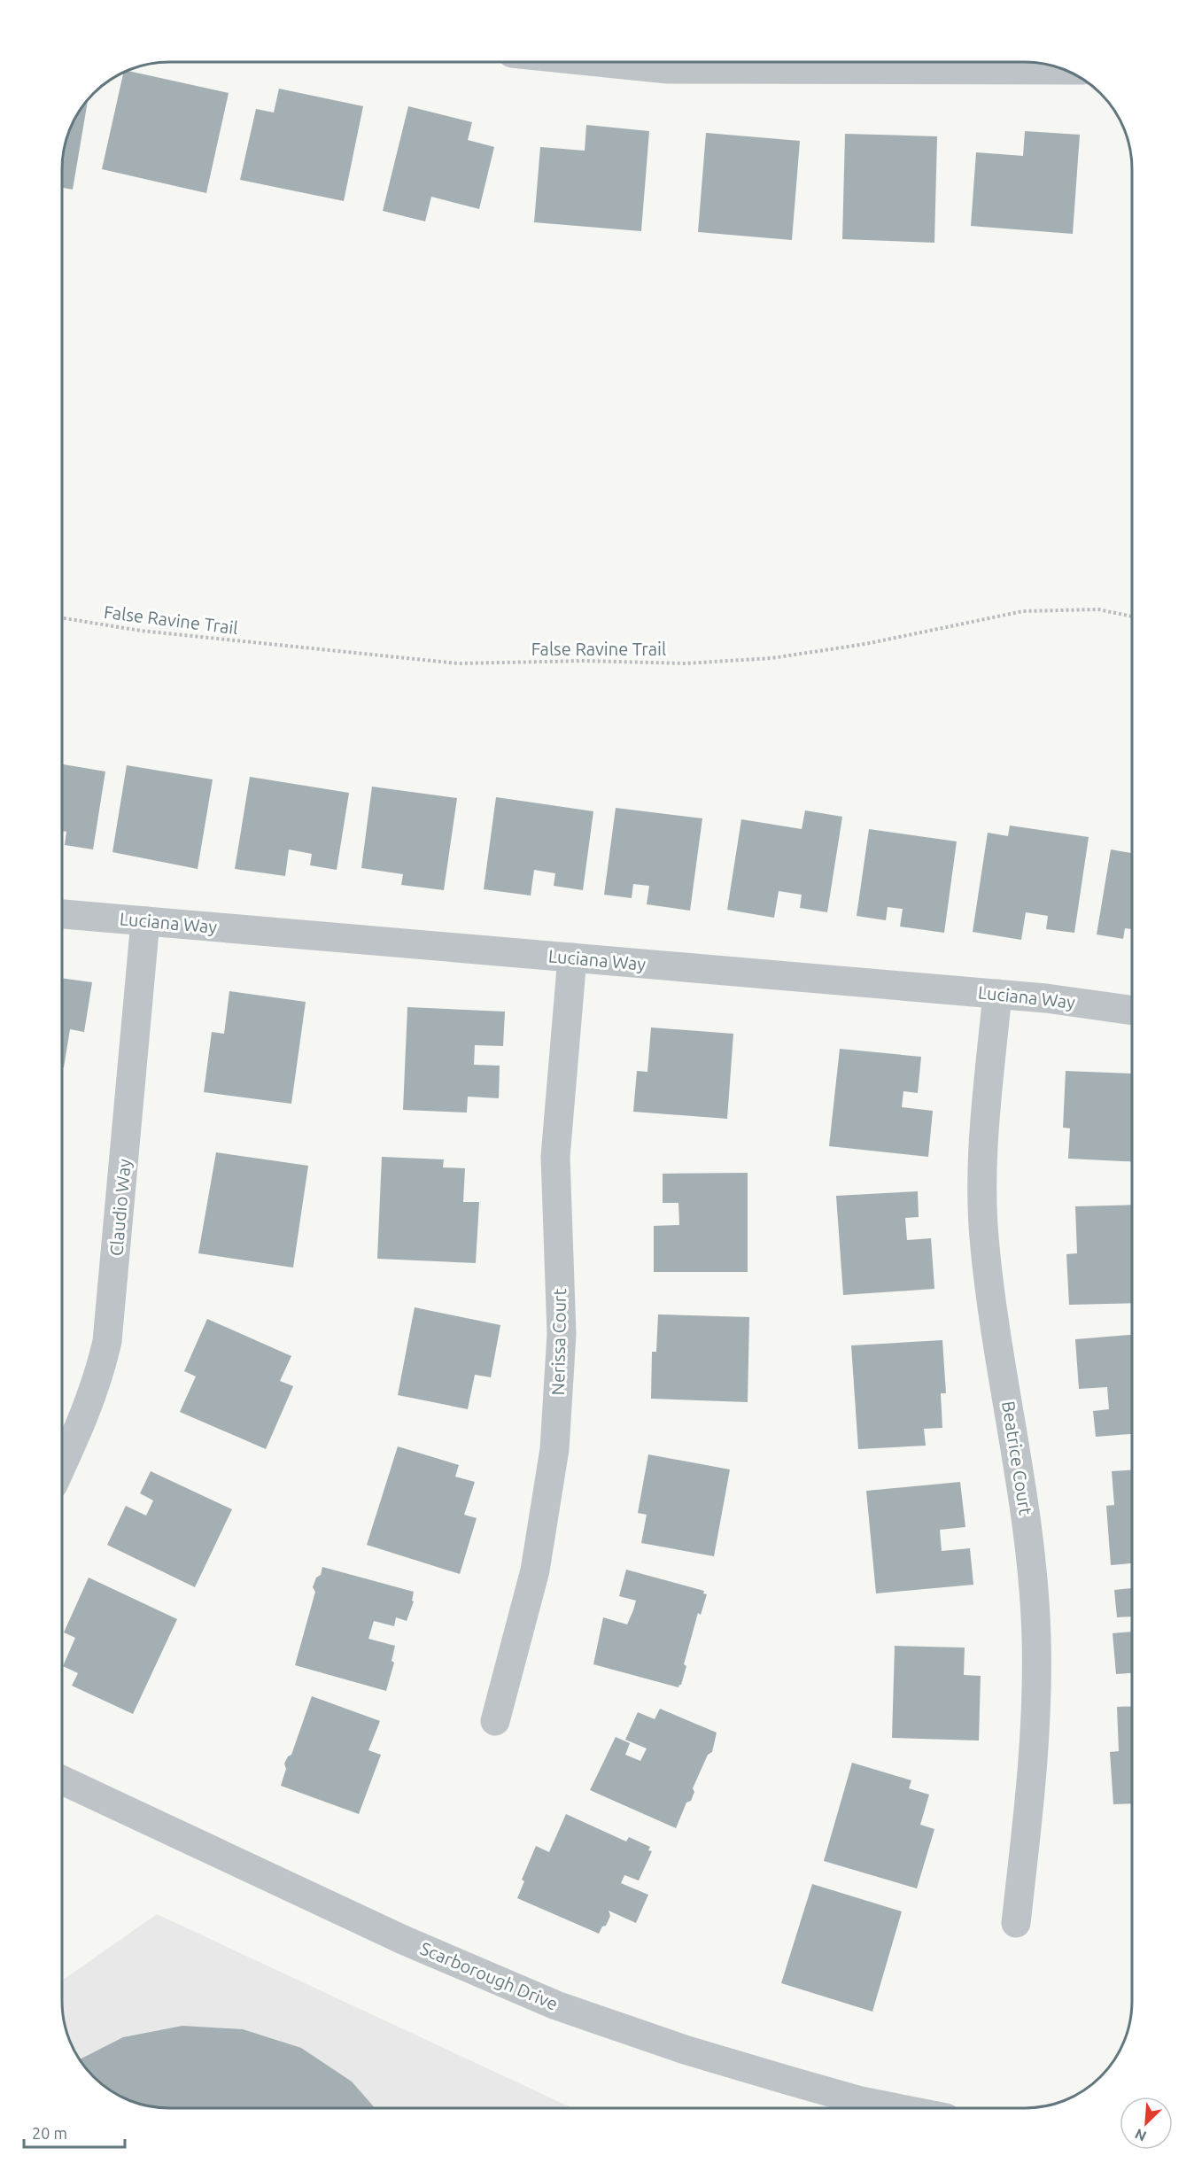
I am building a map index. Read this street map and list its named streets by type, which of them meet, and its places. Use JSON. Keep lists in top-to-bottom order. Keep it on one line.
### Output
{"streets":{"street":["Luciana Way","Claudio Way","Nerissa Court","Beatrice Court","Scarborough Drive"],"path":["False Ravine Trail"]},"crossings":[["Luciana Way","Claudio Way"],["Luciana Way","Nerissa Court"],["Luciana Way","Beatrice Court"]],"scale_bar":"20 m","north":"bottom left"}
